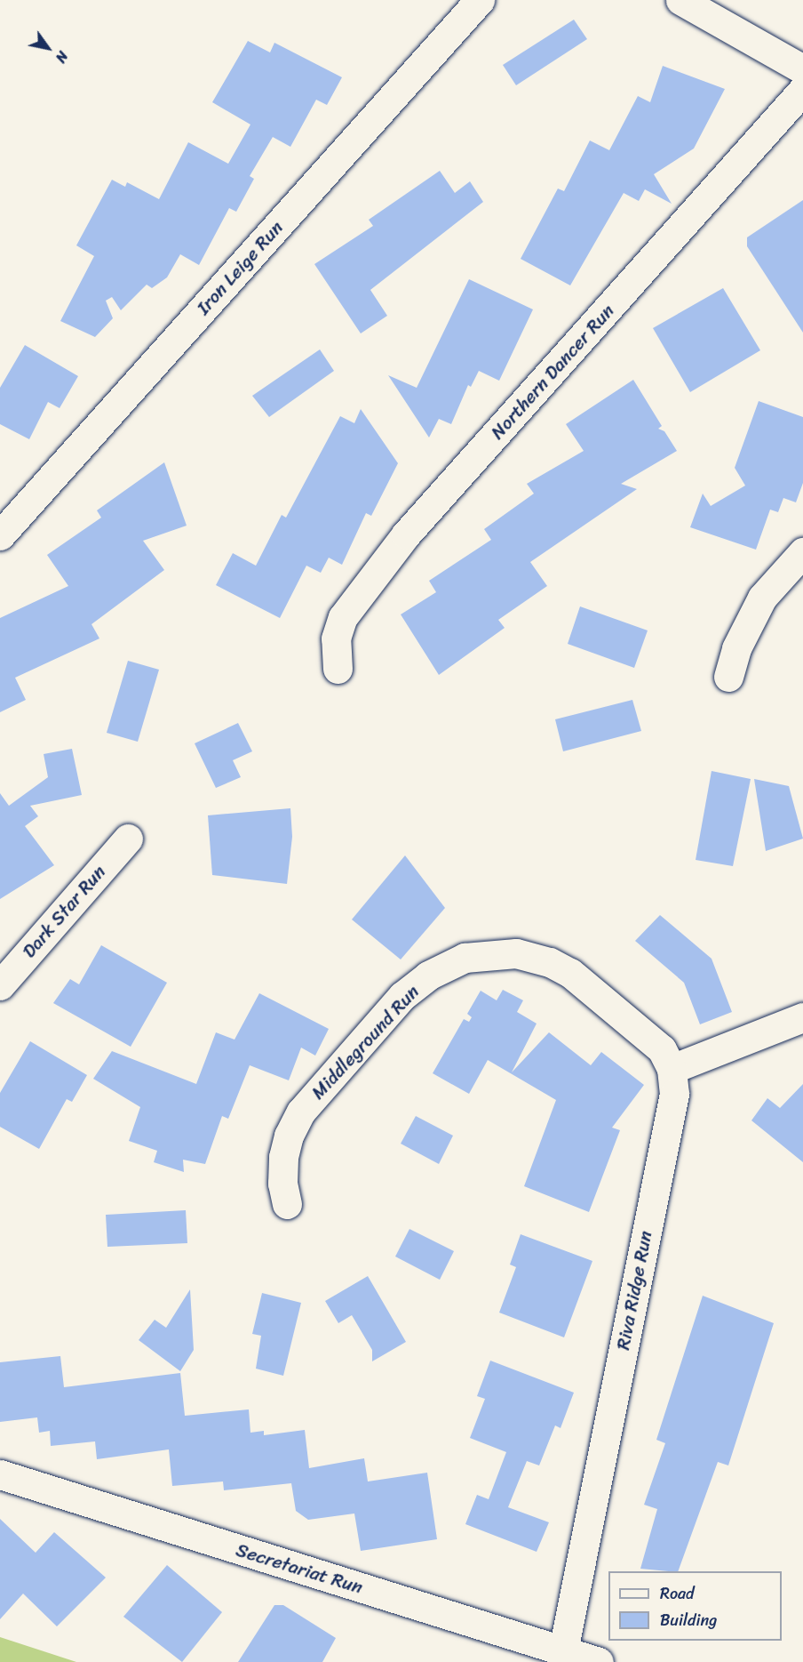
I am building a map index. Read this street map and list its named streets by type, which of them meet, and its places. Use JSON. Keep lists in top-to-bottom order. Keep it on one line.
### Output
{"streets":{"street":["Iron Leige Run","Northern Dancer Run","Dark Star Run","Middleground Run","Riva Ridge Run","Secretariat Run"]},"crossings":[["Middleground Run","Riva Ridge Run"],["Riva Ridge Run","Secretariat Run"]],"legend":["Road","Building"],"north":"bottom right"}
